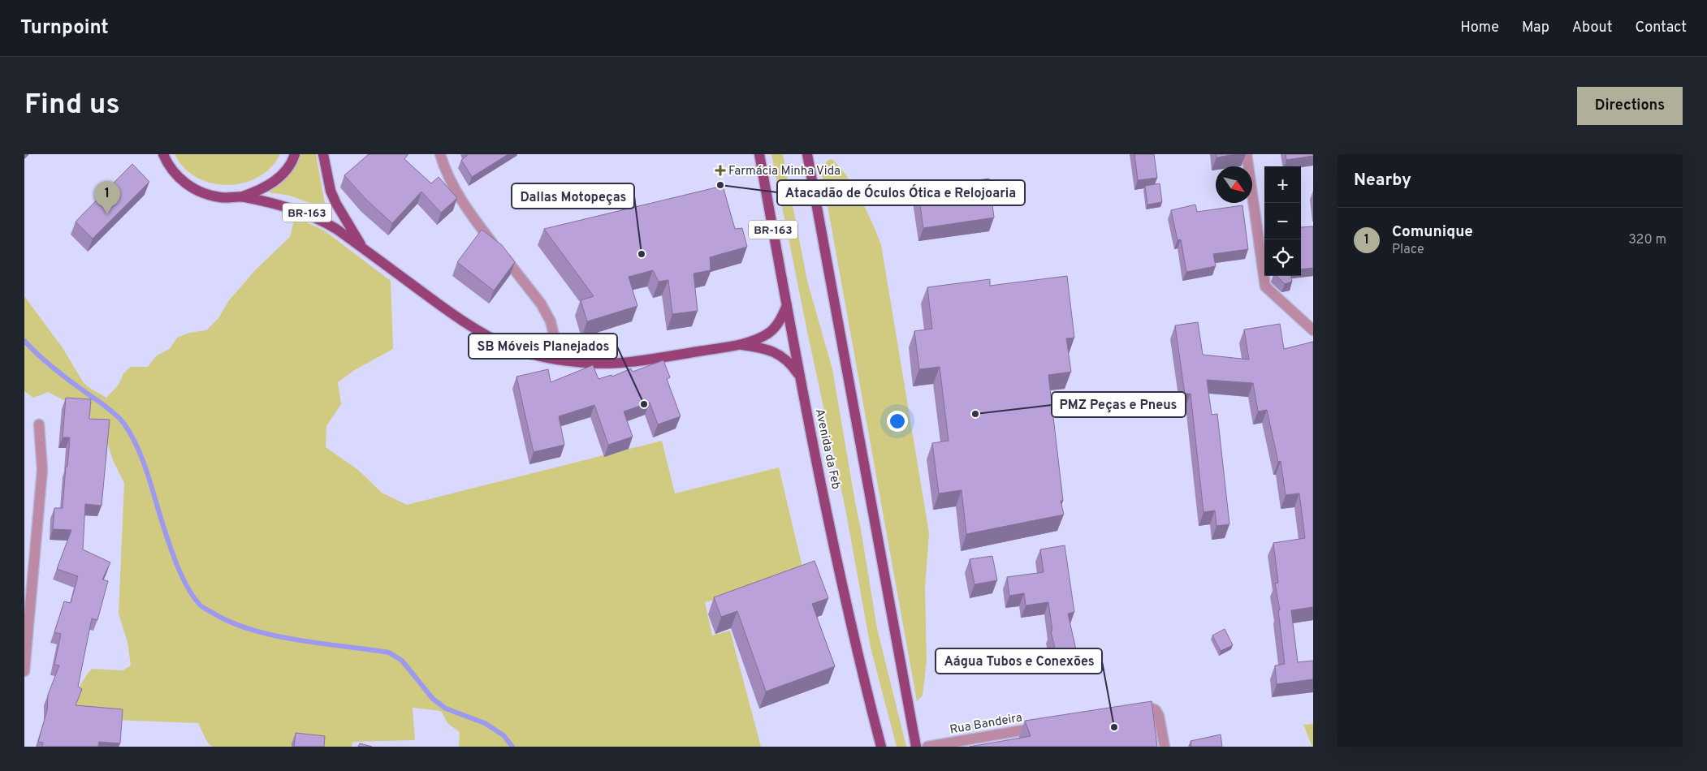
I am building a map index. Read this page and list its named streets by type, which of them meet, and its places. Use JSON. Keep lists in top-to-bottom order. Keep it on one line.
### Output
{"streets":{"main road":["BR-163","Avenida da Feb"],"street":["Rua Bandeira"]},"crossings":[["BR-163","Avenida da Feb"]],"places":{"health":["Farmácia Minha Vida"],"other":["Atacadão de Óculos Ótica e Relojoaria","Dallas Motopeças","SB Móveis Planejados","PMZ Peças e Pneus","Aágua Tubos e Conexões"]},"north":"bottom right","page":{"header":"Turnpoint","nav":["Home","Map","About","Contact"],"buttons":"Directions","title":"Find us","heading":"Nearby","map_buttons":["+","−"],"pins":"1","list":[{"mark":"1","name":"Comunique","note":"Place","value":"320 m"}]}}
